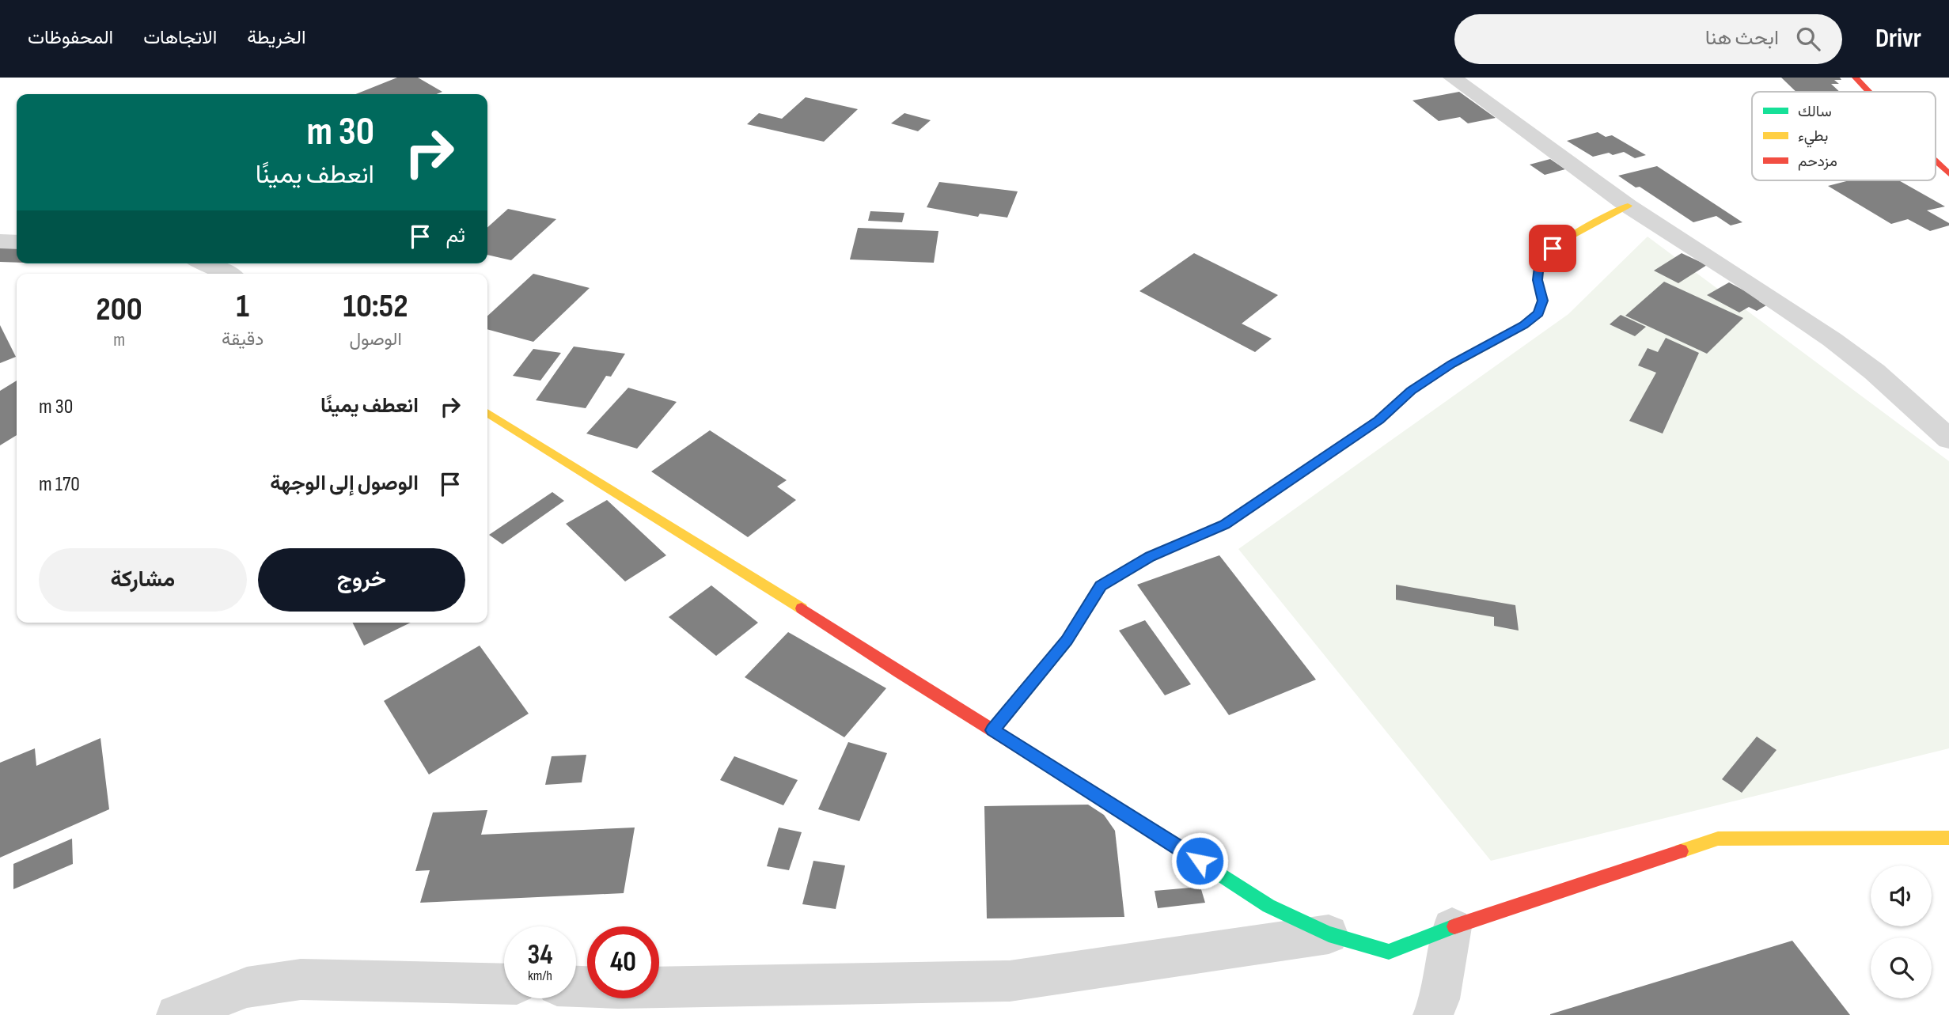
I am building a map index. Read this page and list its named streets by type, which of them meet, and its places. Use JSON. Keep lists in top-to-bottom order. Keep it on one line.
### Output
{"legend":["سالك","بطيء","مزدحم"],"page":{"header":"Drivr","search":"ابحث هنا","nav":["الخريطة","الاتجاهات","المحفوظات"],"turn":["30 m","انعطف يمينًا"],"then":"ثم","eta":["10:52","الوصول","1","دقيقة","200","m"],"list":[{"name":"انعطف يمينًا","value":"30 m"},{"name":"الوصول إلى الوجهة","value":"170 m"}],"buttons":["خروج","مشاركة"],"speed":"34 km/h","limit":"40"}}
